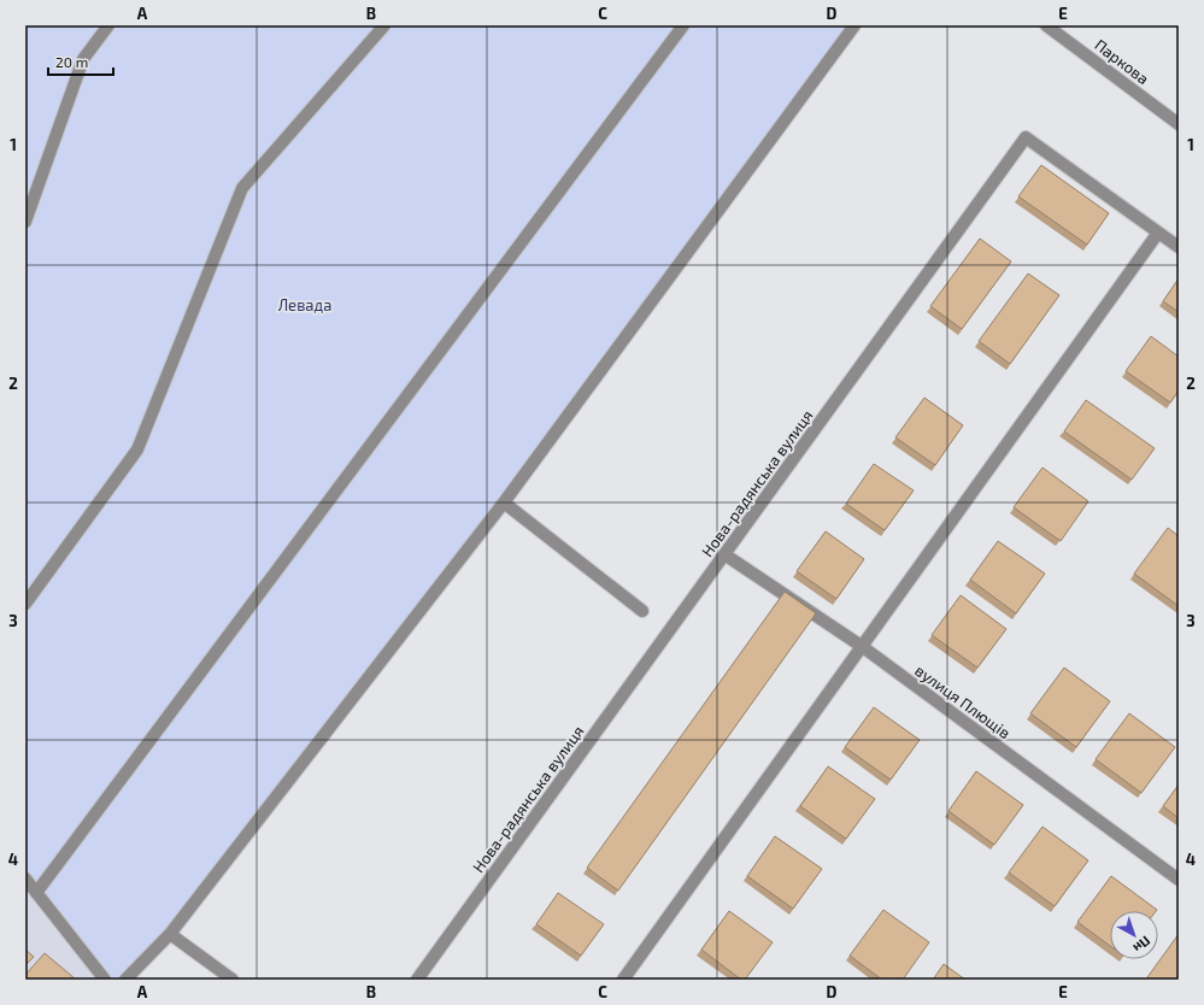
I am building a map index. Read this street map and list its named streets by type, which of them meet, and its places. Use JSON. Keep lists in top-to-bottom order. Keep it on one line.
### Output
{"streets":{"street":["Паркова","Нова-радянська вулиця","вулиця Плющів"]},"crossings":[["Нова-радянська вулиця","вулиця Плющів"]],"parks":["Левада"],"scale_bar":"20 m","north":"bottom right","grid":{"columns":["A","B","C","D","E"],"rows":["1","2","3","4"]}}
